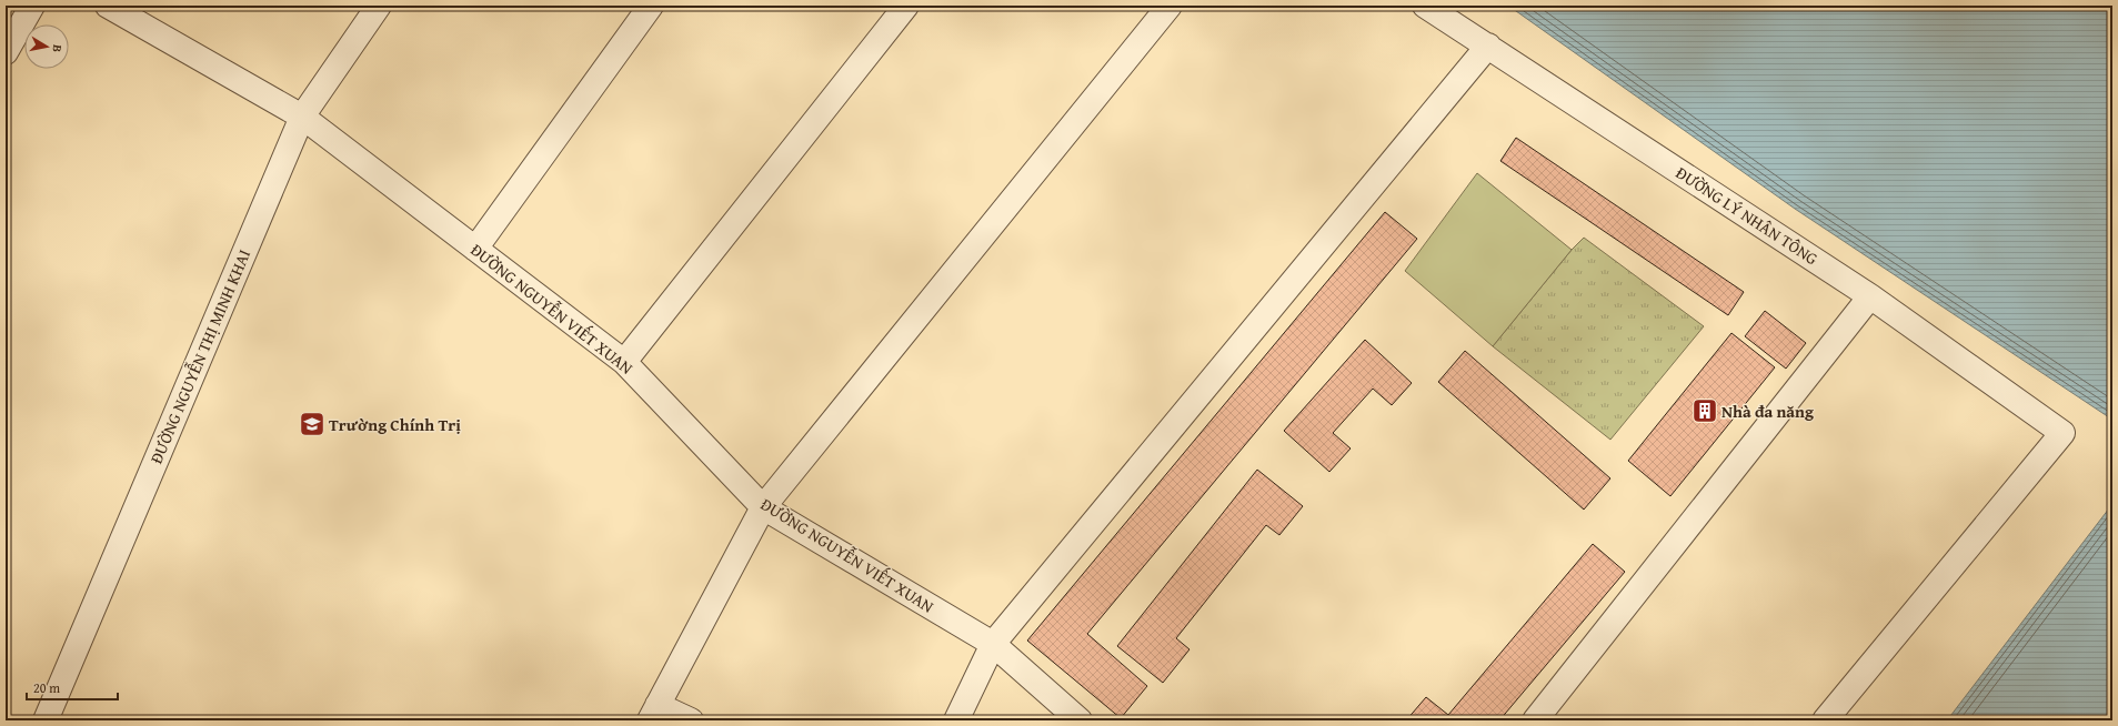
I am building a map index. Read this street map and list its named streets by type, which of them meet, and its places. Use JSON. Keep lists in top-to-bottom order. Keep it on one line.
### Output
{"streets":{"street":["ĐƯỜNG LÝ NHÂN TÔNG","ĐƯỜNG NGUYỄN VIẾT XUAN","ĐƯỜNG NGUYỄN THỊ MINH KHAI"]},"crossings":[["ĐƯỜNG NGUYỄN VIẾT XUAN","ĐƯỜNG NGUYỄN THỊ MINH KHAI"]],"places":{"building":["Nhà đa năng"],"school or university":["Trường Chính Trị"]},"scale_bar":"20 m","north":"right"}
